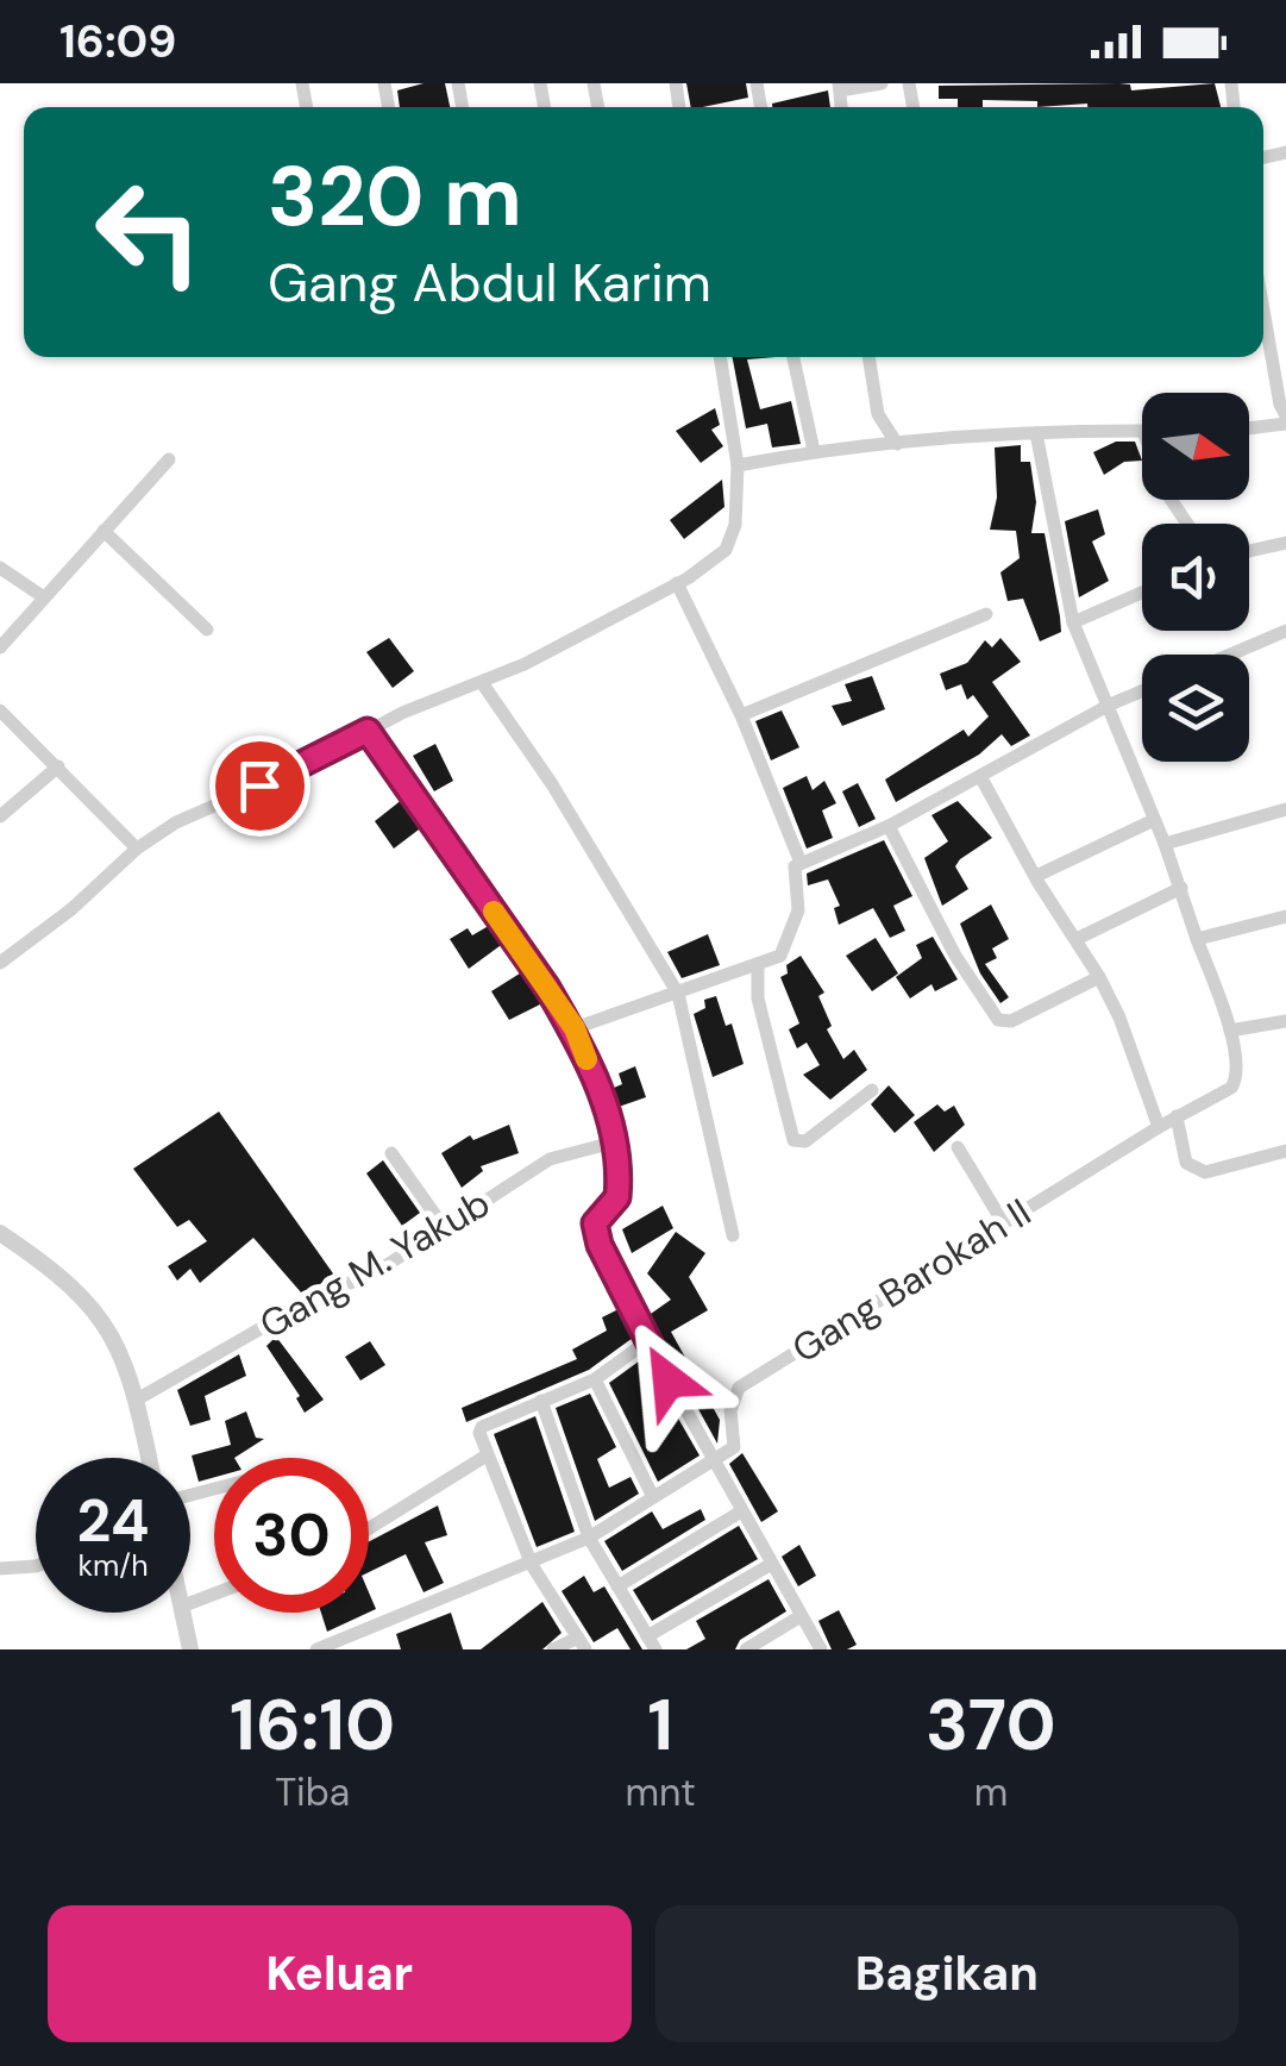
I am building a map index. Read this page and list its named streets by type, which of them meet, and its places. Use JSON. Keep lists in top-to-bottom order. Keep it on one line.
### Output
{"streets":{"street":["Gang M. Yakub","Gang Barokah II"]},"north":"right","page":{"status":"16:09","turn":["320 m","Gang Abdul Karim"],"speed":"24 km/h","limit":"30","eta":["16:10","Tiba","1","mnt","370","m"],"buttons":["Keluar","Bagikan"]}}
